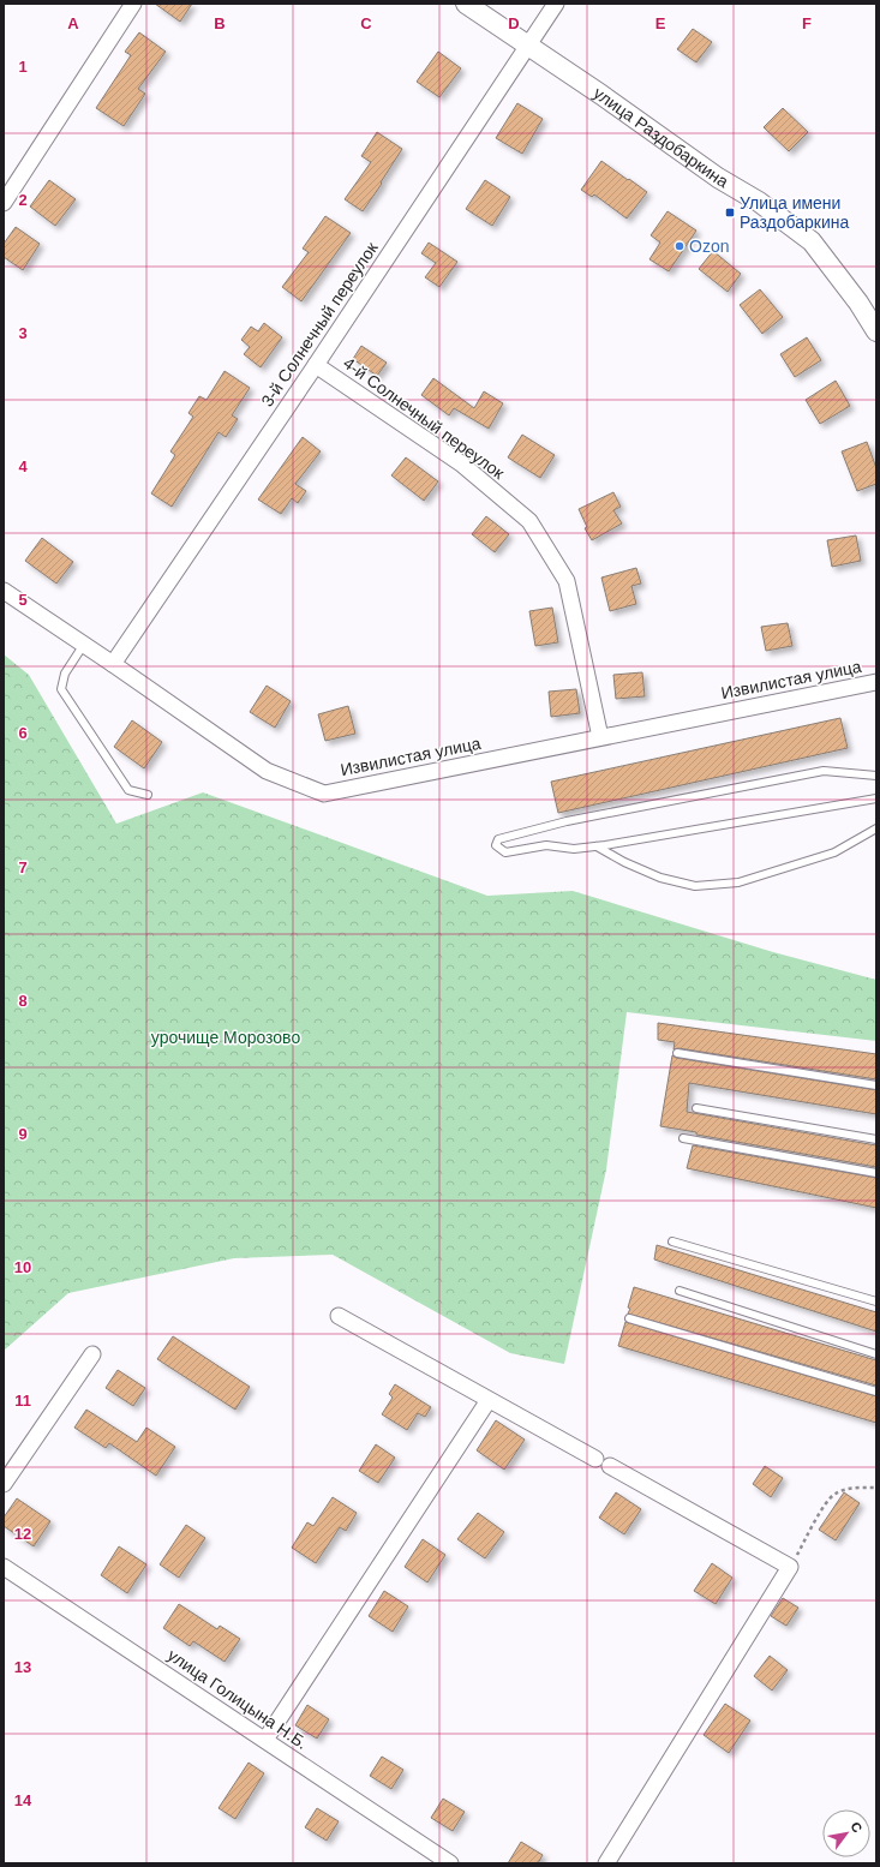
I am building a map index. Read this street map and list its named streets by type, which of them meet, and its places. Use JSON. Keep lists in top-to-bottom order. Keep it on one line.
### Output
{"streets":{"street":["улица Раздобаркина","3-й Солнечный переулок","4-й Солнечный переулок","Извилистая улица","улица Голицына Н.Б."]},"crossings":[["улица Раздобаркина","3-й Солнечный переулок"],["3-й Солнечный переулок","4-й Солнечный переулок"],["3-й Солнечный переулок","Извилистая улица"],["4-й Солнечный переулок","Извилистая улица"]],"parks":["урочище Морозово"],"places":{"transit":["Улица имени Раздобаркина"],"other":["Ozon"]},"north":"top right","grid":{"columns":["A","B","C","D","E","F"],"rows":["1","2","3","4","5","6","7","8","9","10","11","12","13","14"]}}
